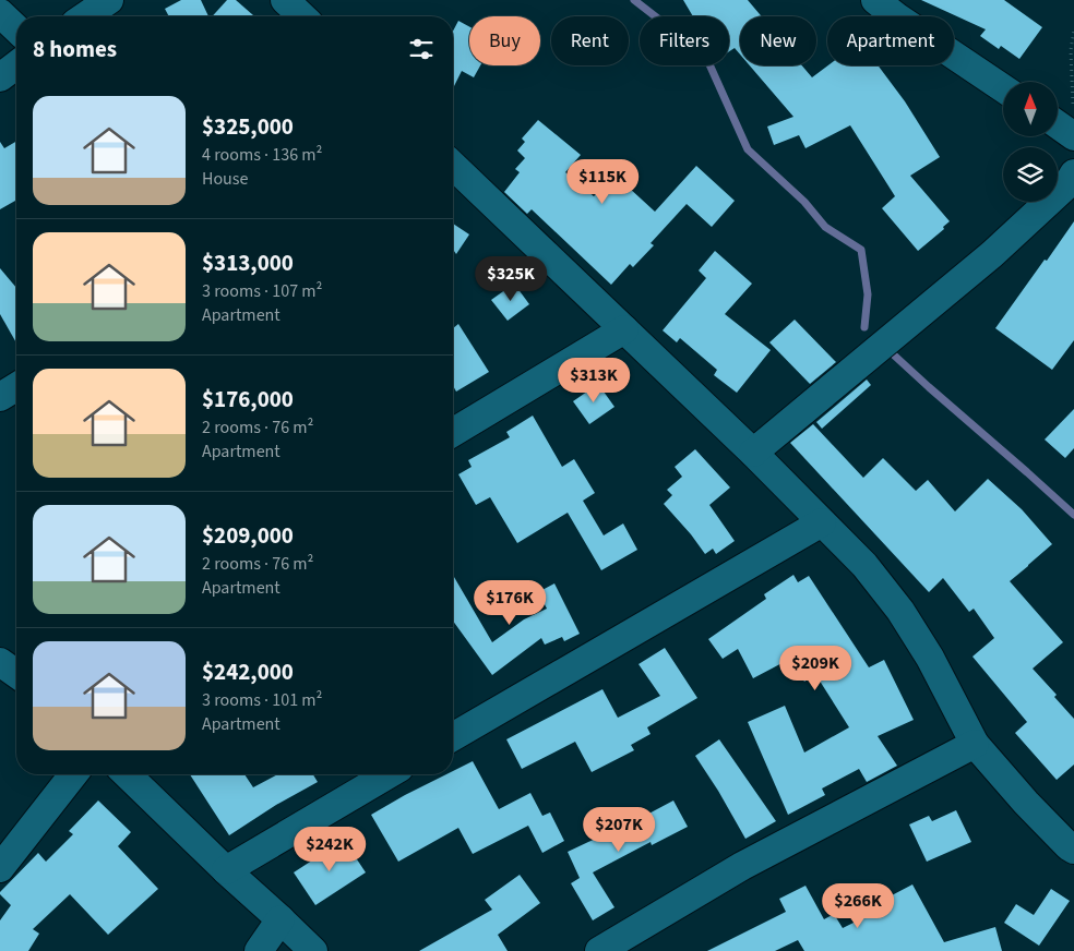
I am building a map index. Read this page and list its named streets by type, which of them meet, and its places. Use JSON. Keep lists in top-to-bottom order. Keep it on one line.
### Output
{"north":"top","page":{"chip":["Buy","Rent","Filters","New","Apartment"],"heading":"8 homes","list":[{"name":"$325,000","note":"4 rooms · 136 m² · House"},{"name":"$313,000","note":"3 rooms · 107 m² · Apartment"},{"name":"$176,000","note":"2 rooms · 76 m² · Apartment"},{"name":"$209,000","note":"2 rooms · 76 m² · Apartment"},{"name":"$242,000","note":"3 rooms · 101 m² · Apartment"}],"price":["$115K","$325K","$313K","$176K","$209K","$207K","$242K","$266K"]}}
